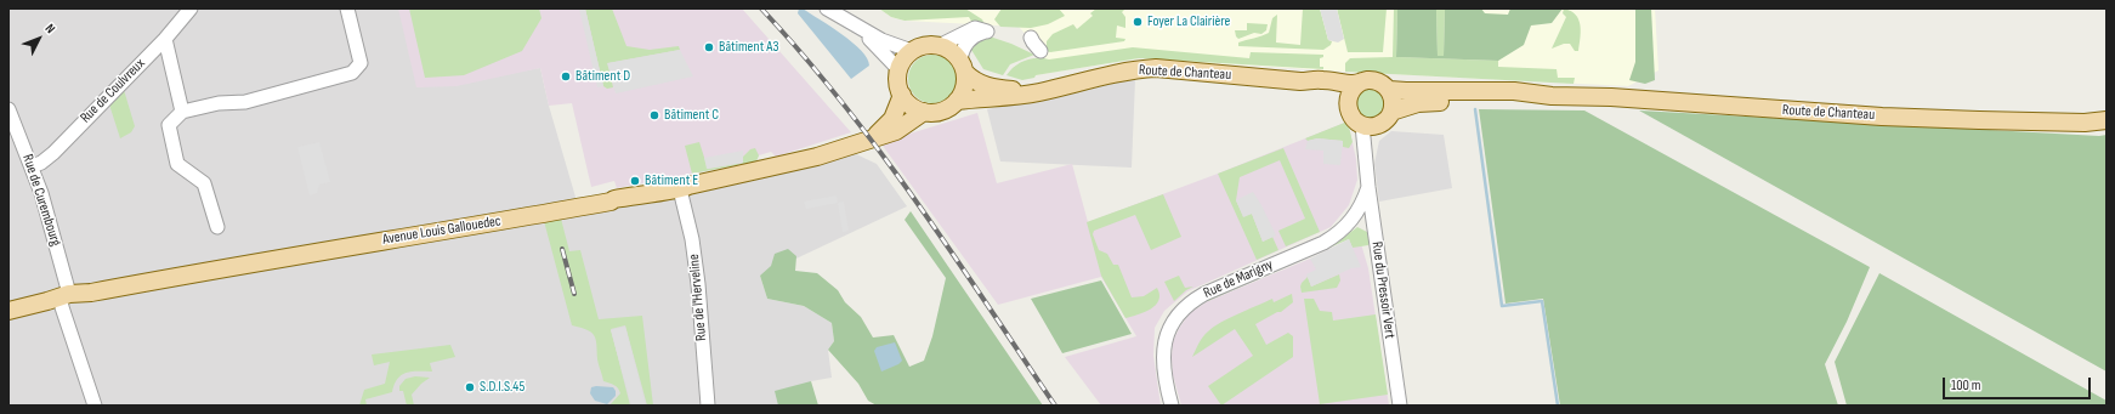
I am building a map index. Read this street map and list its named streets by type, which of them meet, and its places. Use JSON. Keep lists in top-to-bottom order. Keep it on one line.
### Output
{"streets":{"main road":["Route de Chanteau","Avenue Louis Gallouedec"],"street":["Rue de Coulvreux","Rue de Curembourg","Rue de Marigny","Rue du Pressoir Vert","Rue de l'Herveline"]},"crossings":[["Route de Chanteau","Avenue Louis Gallouedec"],["Route de Chanteau","Rue du Pressoir Vert"],["Rue de Coulvreux","Rue de Curembourg"],["Rue de Curembourg","Avenue Louis Gallouedec"],["Avenue Louis Gallouedec","Rue de l'Herveline"],["Rue de Marigny","Rue du Pressoir Vert"]],"places":["Foyer La Clairière","Bâtiment A3","Bâtiment D","Bâtiment C","Bâtiment E","S.D.I.S.45"],"scale_bar":"100 m","north":"top right"}
